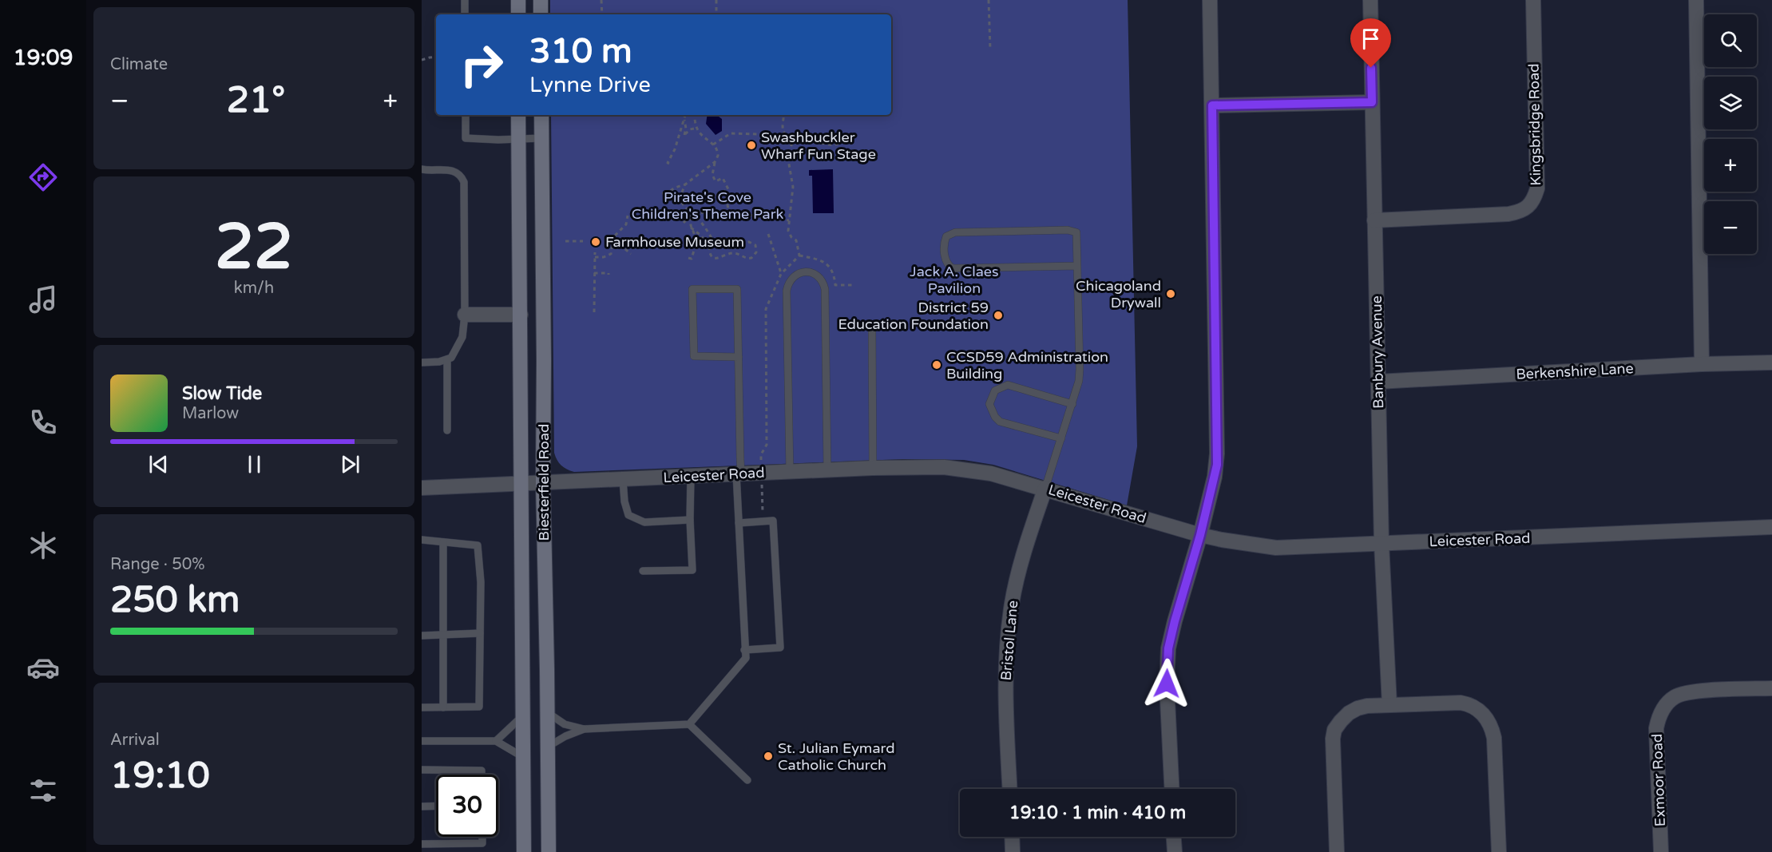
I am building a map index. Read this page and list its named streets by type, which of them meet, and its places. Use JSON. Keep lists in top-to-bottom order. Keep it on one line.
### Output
{"streets":{"main road":["Biesterfield Road"],"street":["Kingsbridge Road","Banbury Avenue","Berkenshire Lane","Leicester Road","Bristol Lane","Exmoor Road"]},"crossings":[["Kingsbridge Road","Banbury Avenue"],["Banbury Avenue","Berkenshire Lane"],["Banbury Avenue","Leicester Road"],["Leicester Road","Biesterfield Road"],["Leicester Road","Bristol Lane"]],"parks":["Pirate's Cove Children's Theme Park","Jack A. Claes Pavilion"],"places":["Swashbuckler Wharf Fun Stage","Farmhouse Museum","Chicagoland Drywall","District 59 Education Foundation","CCSD59 Administration Building","St. Julian Eymard Catholic Church"],"page":{"tabs":"19:09","tile":["Climate",["22","km/h"],["Range · 50%","250 km"],["Arrival","19:10"]],"map_buttons":["+","−"],"turn":["310 m","Lynne Drive"],"heat":["−","21°","+"],"song":["Slow Tide","Marlow"],"limit":"30","trip":"19:10 · 1 min · 410 m"}}
